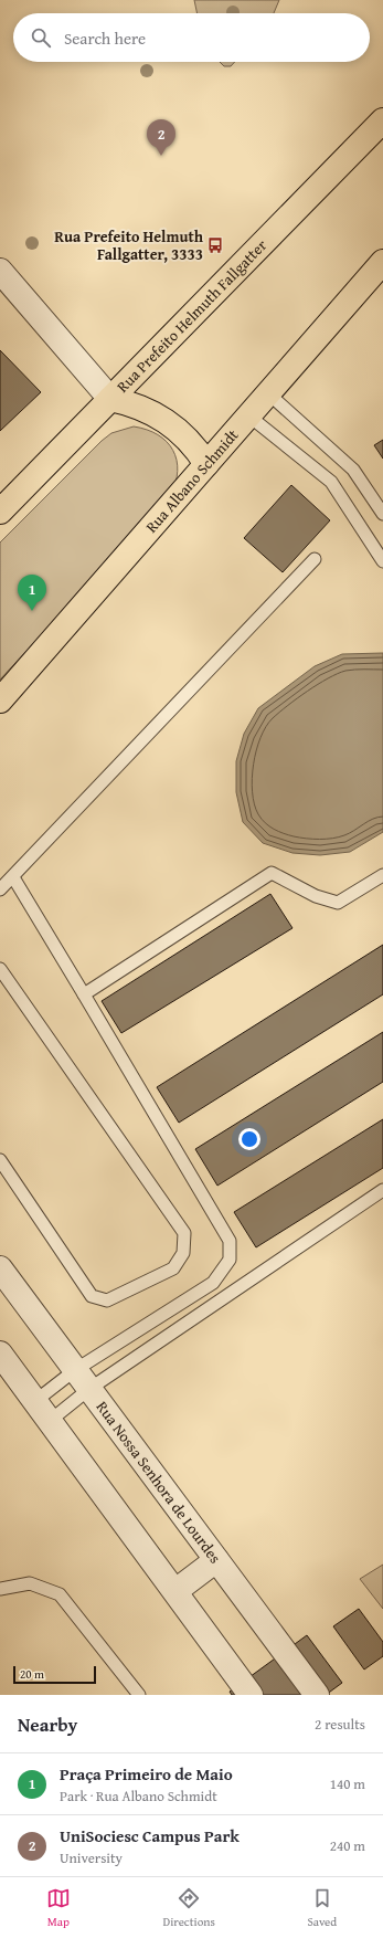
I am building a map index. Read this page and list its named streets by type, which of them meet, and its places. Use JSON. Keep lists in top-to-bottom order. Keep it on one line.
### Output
{"streets":{"main road":["Rua Prefeito Helmuth Fallgatter","Rua Albano Schmidt"],"street":["Rua Nossa Senhora de Lourdes"]},"places":{"bus stop":["Rua Prefeito Helmuth Fallgatter, 3333"]},"scale_bar":"20 m","page":{"search":"Search here","pins":["2","1"],"scale":"20 m","heading":["Nearby","2 results"],"list":[{"mark":"1","name":"Praça Primeiro de Maio","note":"Park · Rua Albano Schmidt","value":"140 m"},{"mark":"2","name":"UniSociesc Campus Park","note":"University","value":"240 m"}],"nav":["Map","Directions","Saved"]}}
